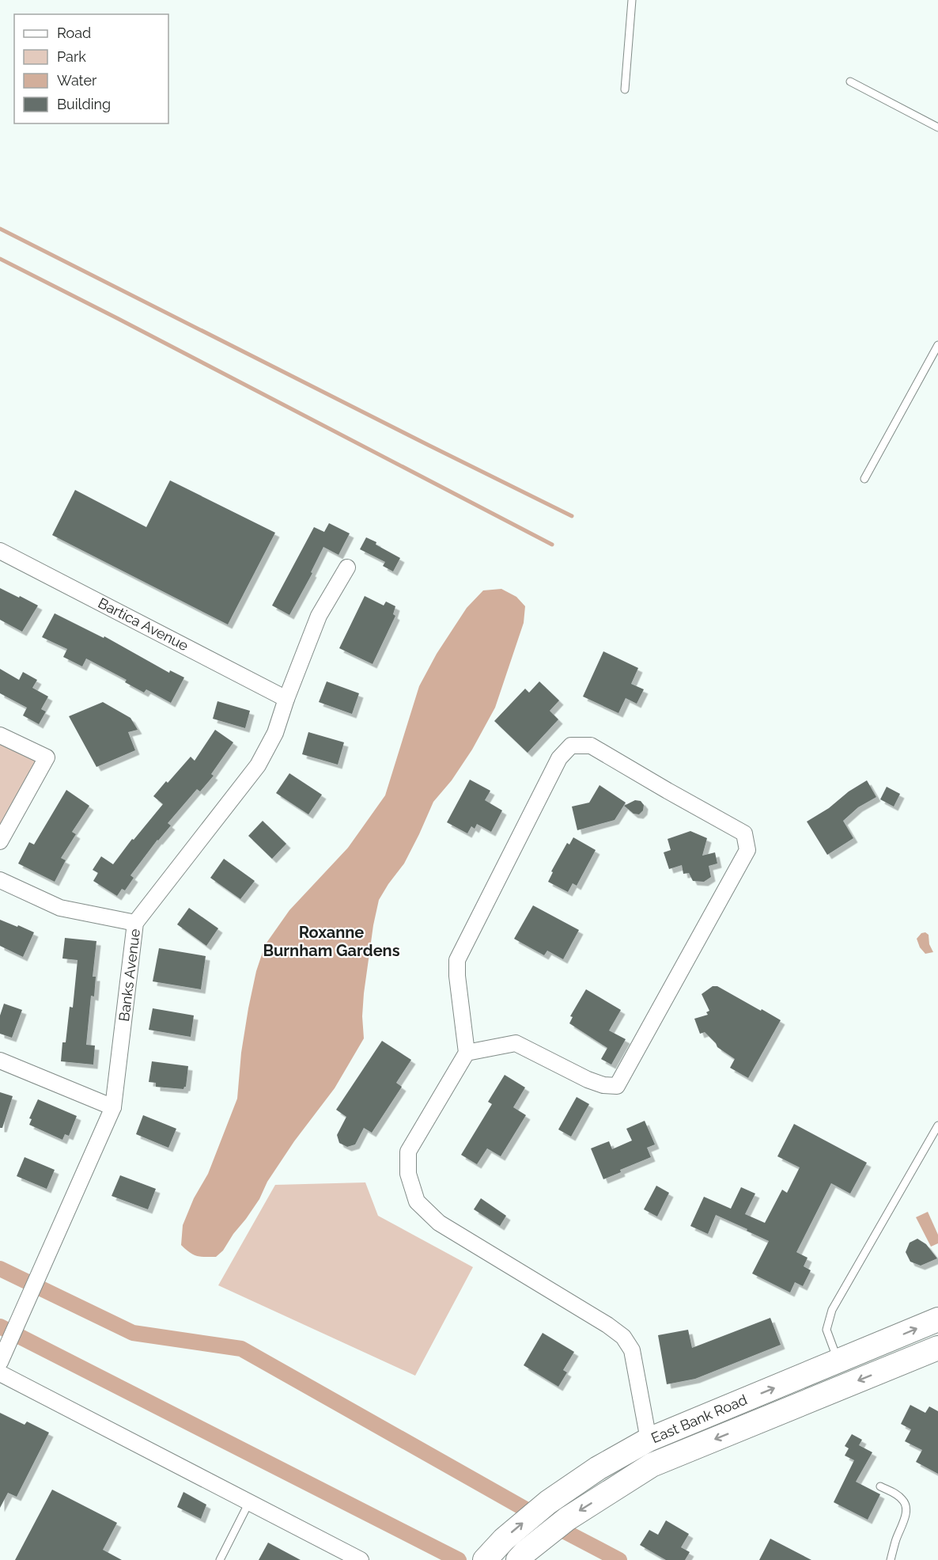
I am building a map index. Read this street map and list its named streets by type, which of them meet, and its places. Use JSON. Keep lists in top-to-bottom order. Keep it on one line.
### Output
{"streets":{"main road":["East Bank Road"],"street":["Bartica Avenue","Banks Avenue"]},"crossings":[["Bartica Avenue","Banks Avenue"]],"districts":["Roxanne Burnham Gardens"],"legend":["Road","Park","Water","Building"]}
